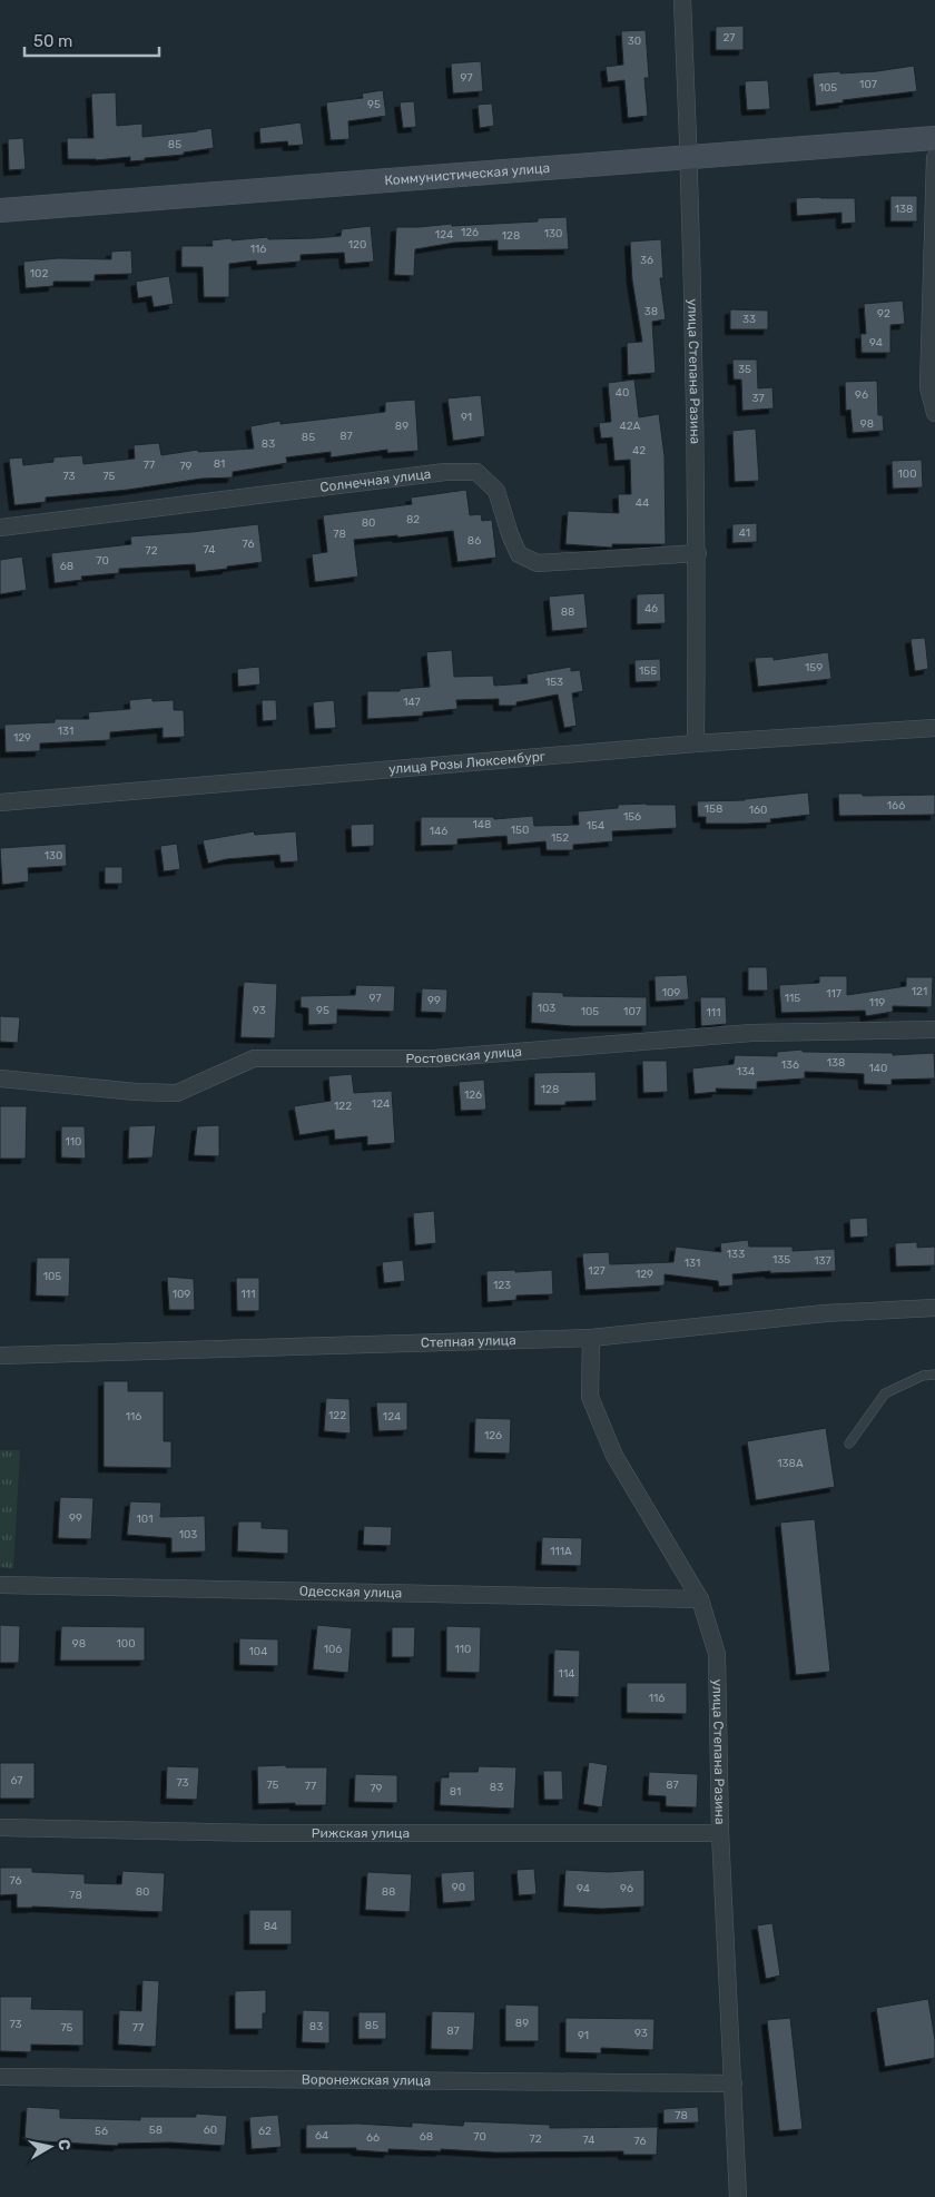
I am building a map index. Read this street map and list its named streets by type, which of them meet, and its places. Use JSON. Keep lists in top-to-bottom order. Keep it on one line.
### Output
{"streets":{"main road":["Коммунистическая улица"],"street":["улица Степана Разина","Солнечная улица","улица Розы Люксембург","Ростовская улица","Степная улица","Одесская улица","Рижская улица","Воронежская улица"]},"crossings":[["Коммунистическая улица","улица Степана Разина"],["улица Степана Разина","Солнечная улица"],["улица Степана Разина","улица Розы Люксембург"],["улица Степана Разина","Степная улица"],["улица Степана Разина","Одесская улица"],["улица Степана Разина","Рижская улица"],["улица Степана Разина","Воронежская улица"]],"house_numbers":["27","30","97","107","105","95","85","138","126","130","124","128","120","116","36","102","38","92","33","94","35","40","96","37","91","98","89","42А","87","85","83","42","81","77","79","100","73","75","44","82","80","41","78","86","76","74","72","70","68","46","88","159","155","153","147","131","129","166","158","160","156","148","154","150","146","152","130","121","109","117","97","115","99","119","103","93","95","105","107","111","138","136","140","134","128","126","124","122","110","133","135","137","131","127","129","105","123","109","111","122","116","124","126","138А","99","101","103","111А","98","100","106","110","104","114","116","67","73","75","87","77","83","79","81","76","90","94","96","80","88","78","84","89","73","85","83","75","77","87","93","91","78","58","60","56","62","64","68","70","66","72","74","76"],"scale_bar":"50 m","north":"right"}
